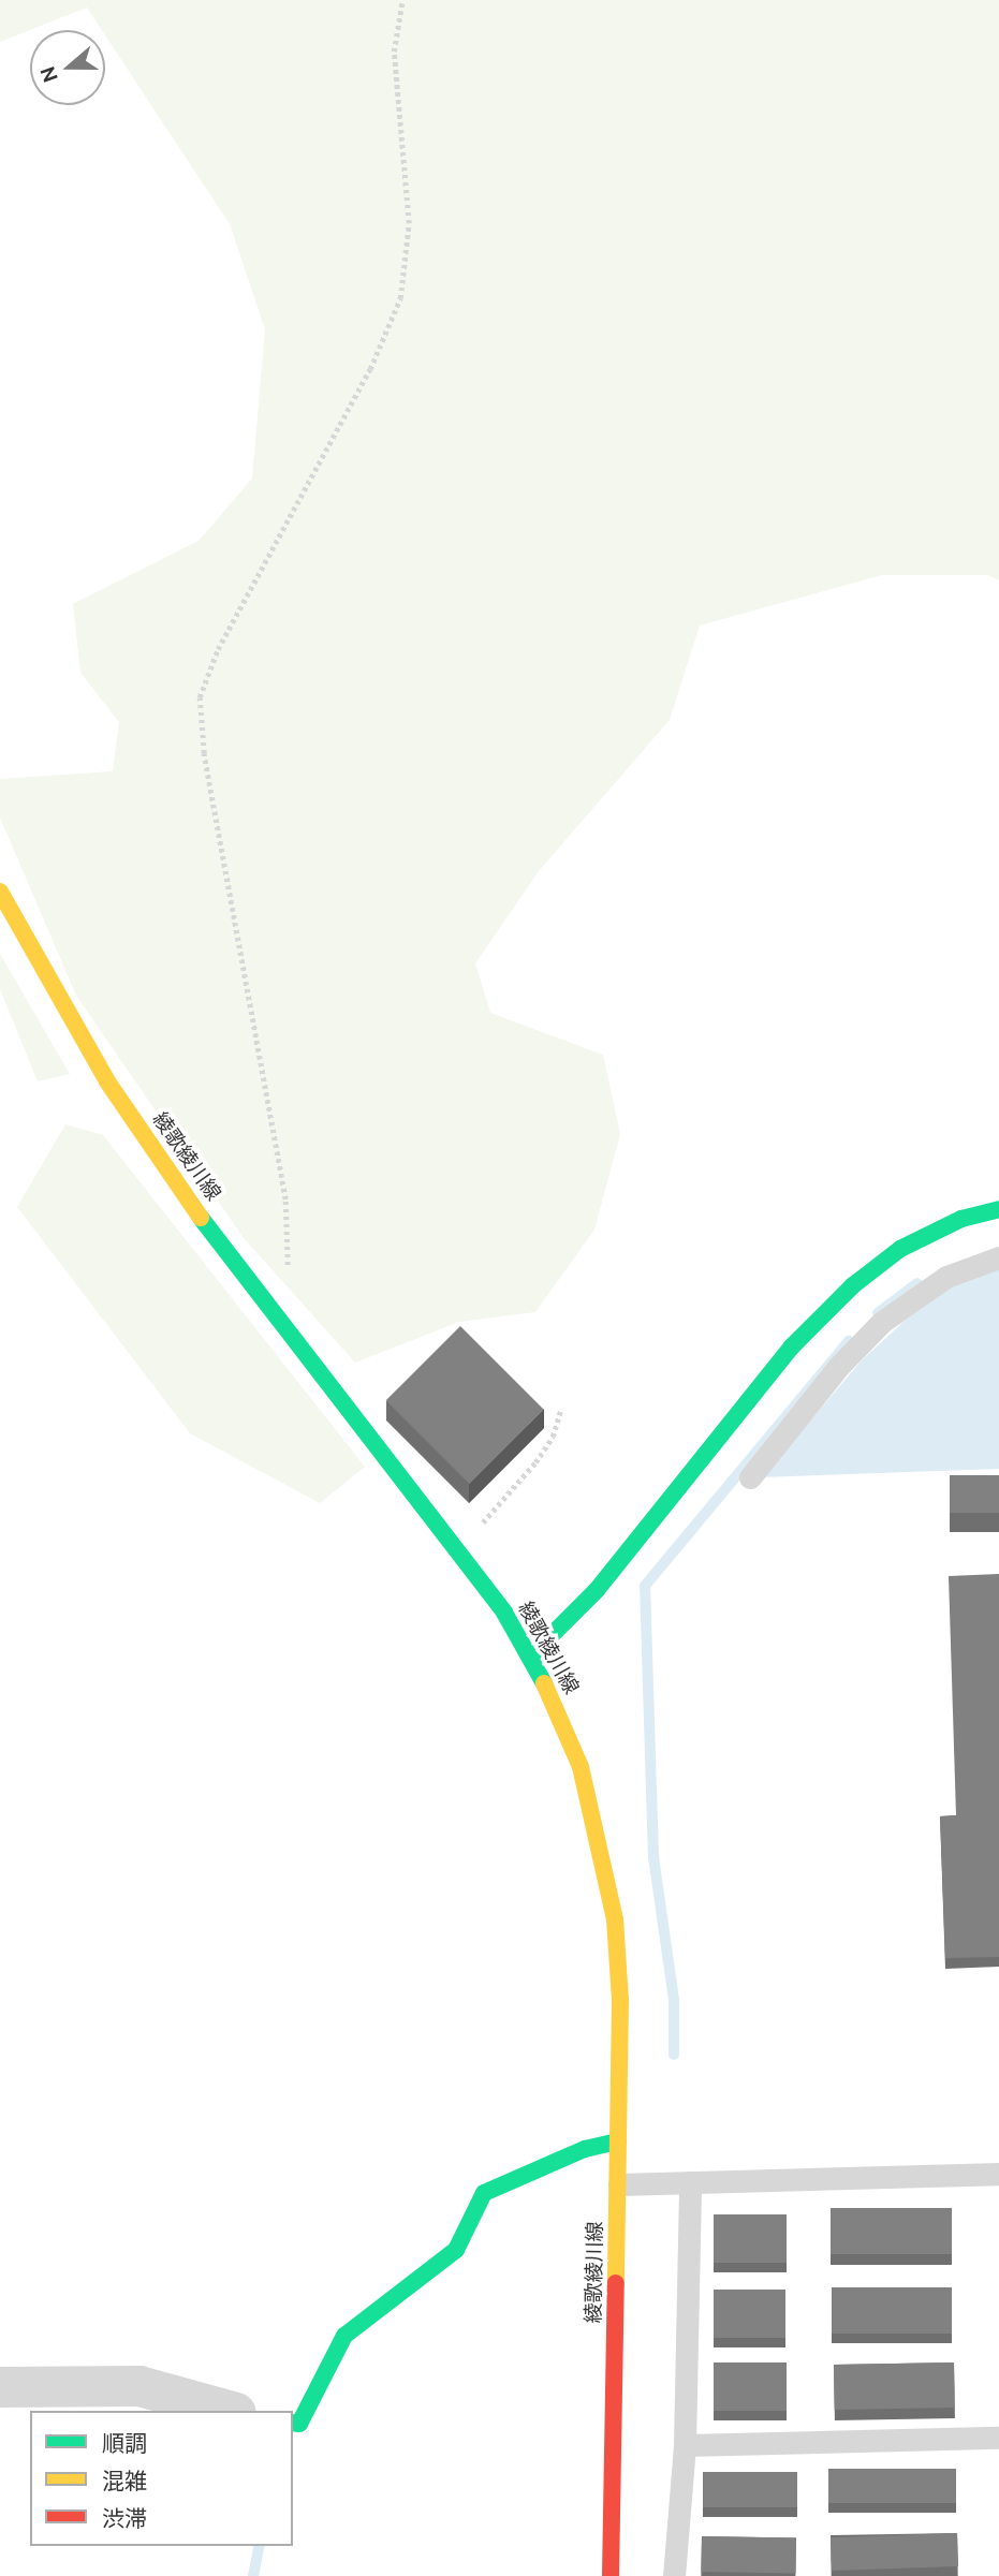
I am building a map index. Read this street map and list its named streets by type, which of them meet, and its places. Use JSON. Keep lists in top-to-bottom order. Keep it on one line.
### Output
{"streets":{"main road":["綾歌綾川線"]},"legend":["順調","混雑","渋滞"],"north":"left"}
